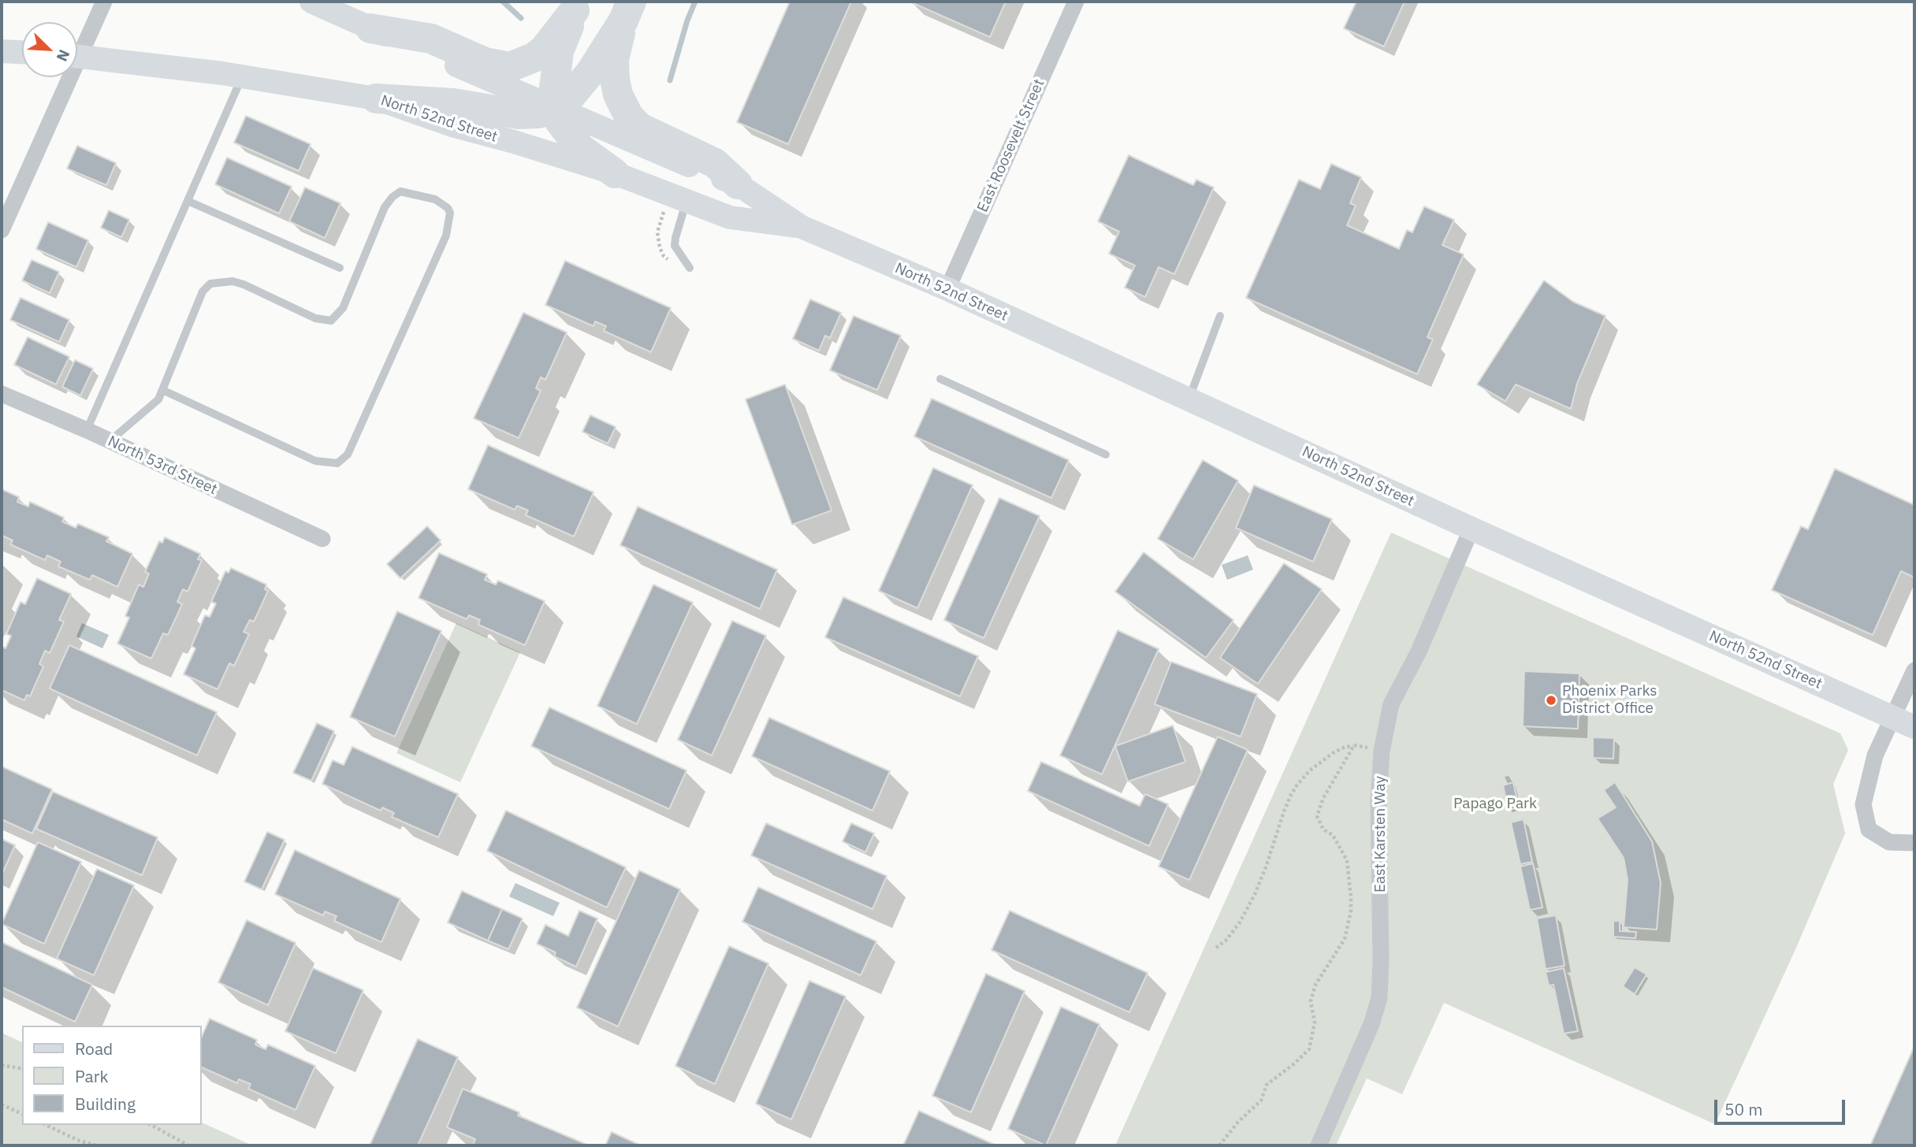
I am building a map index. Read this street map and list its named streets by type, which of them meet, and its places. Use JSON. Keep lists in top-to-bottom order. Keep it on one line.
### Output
{"streets":{"main road":["North 52nd Street"],"street":["East Roosevelt Street","North 53rd Street","East Karsten Way"]},"crossings":[["North 52nd Street","East Roosevelt Street"],["North 52nd Street","East Karsten Way"]],"parks":["Papago Park"],"places":["Phoenix Parks District Office"],"legend":["Road","Park","Building"],"scale_bar":"50 m","north":"bottom right"}
